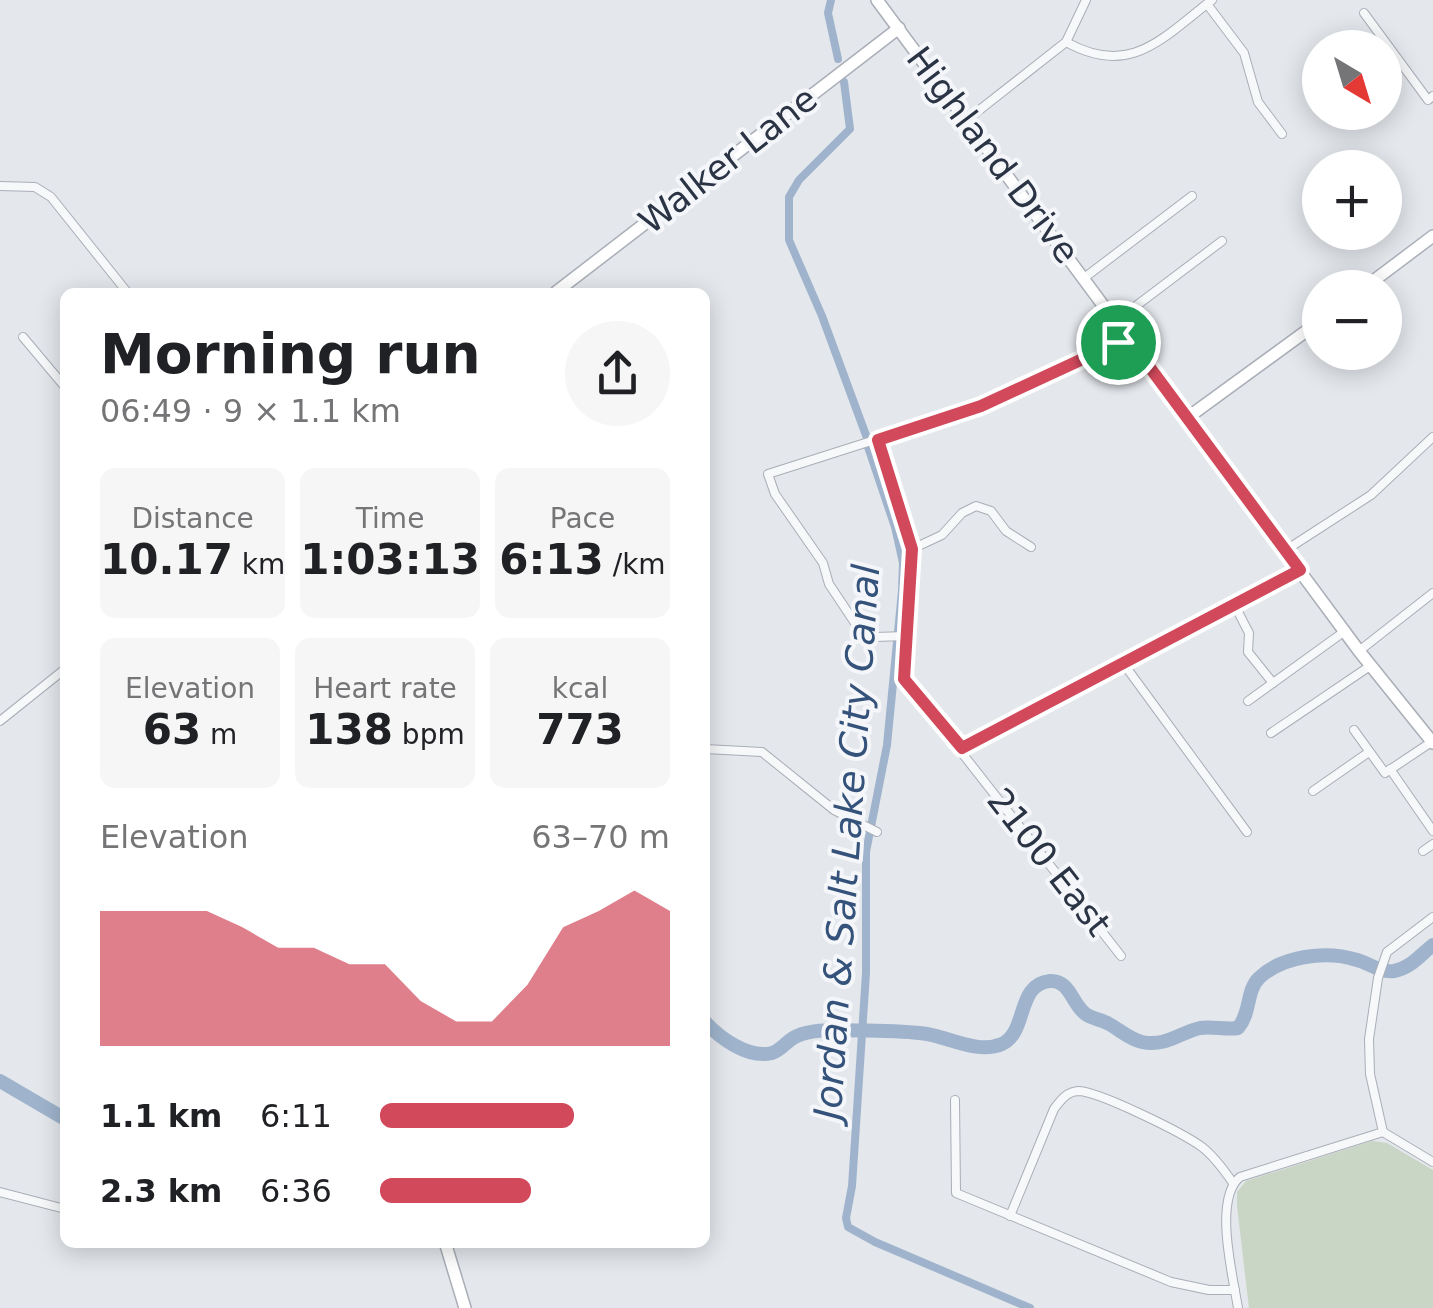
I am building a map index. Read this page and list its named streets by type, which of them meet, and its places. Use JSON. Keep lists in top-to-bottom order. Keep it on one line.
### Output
{"streets":{"main road":["Highland Drive","Walker Lane"],"street":["2100 East"]},"crossings":[["Highland Drive","Walker Lane"]],"water":["Jordan & Salt Lake City Canal"],"north":"bottom right","page":{"map_buttons":["+","−"],"heading":["Morning run","06:49 · 9 × 1.1 km"],"stats":[["Distance","10.17 km"],["Time","1:03:13"],["Pace","6:13 /km"],["Elevation","63 m"],["Heart rate","138 bpm"],["kcal","773"]],"chart":["Elevation","63–70 m"],"list":[{"name":"1.1 km","note":"6:11"},{"name":"2.3 km","note":"6:36"}]}}
